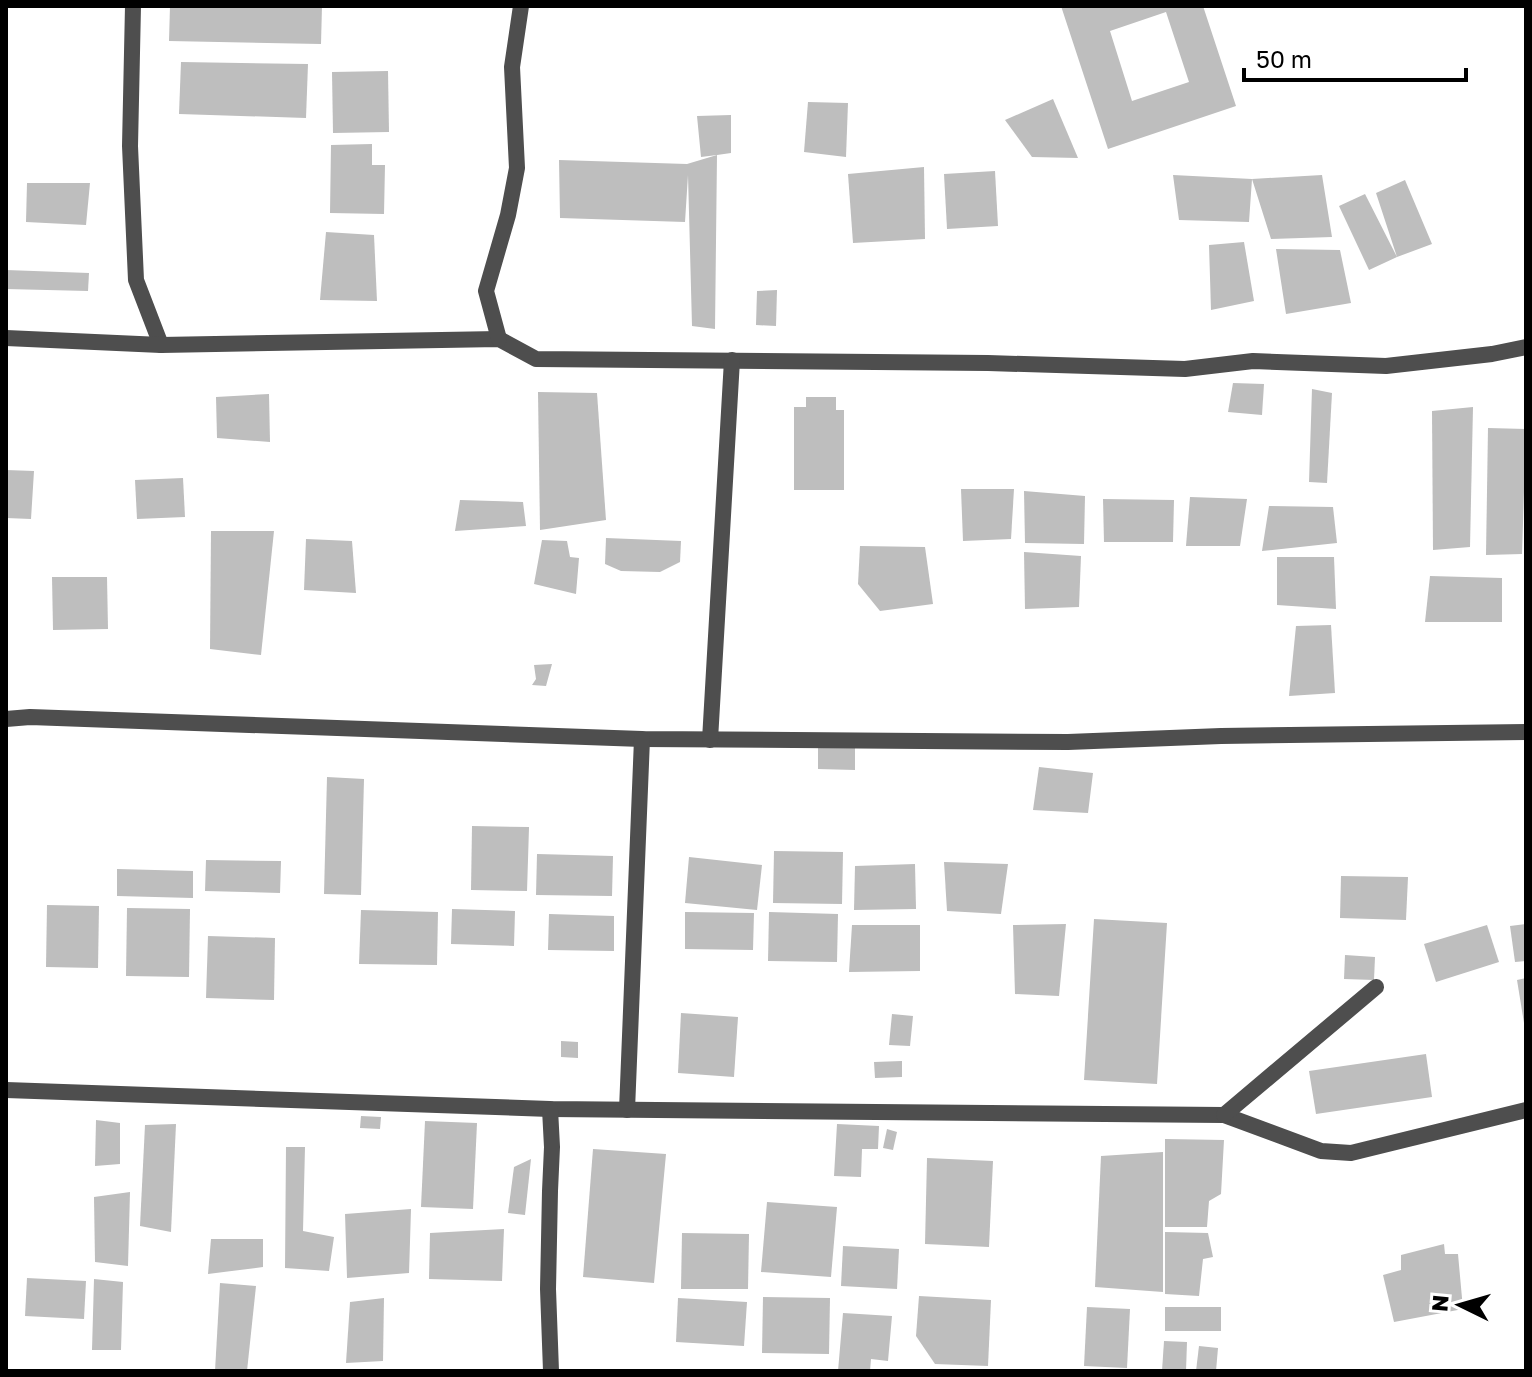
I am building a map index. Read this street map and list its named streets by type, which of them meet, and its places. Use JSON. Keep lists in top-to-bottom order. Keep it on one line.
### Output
{"scale_bar":"50 m","north":"left"}
